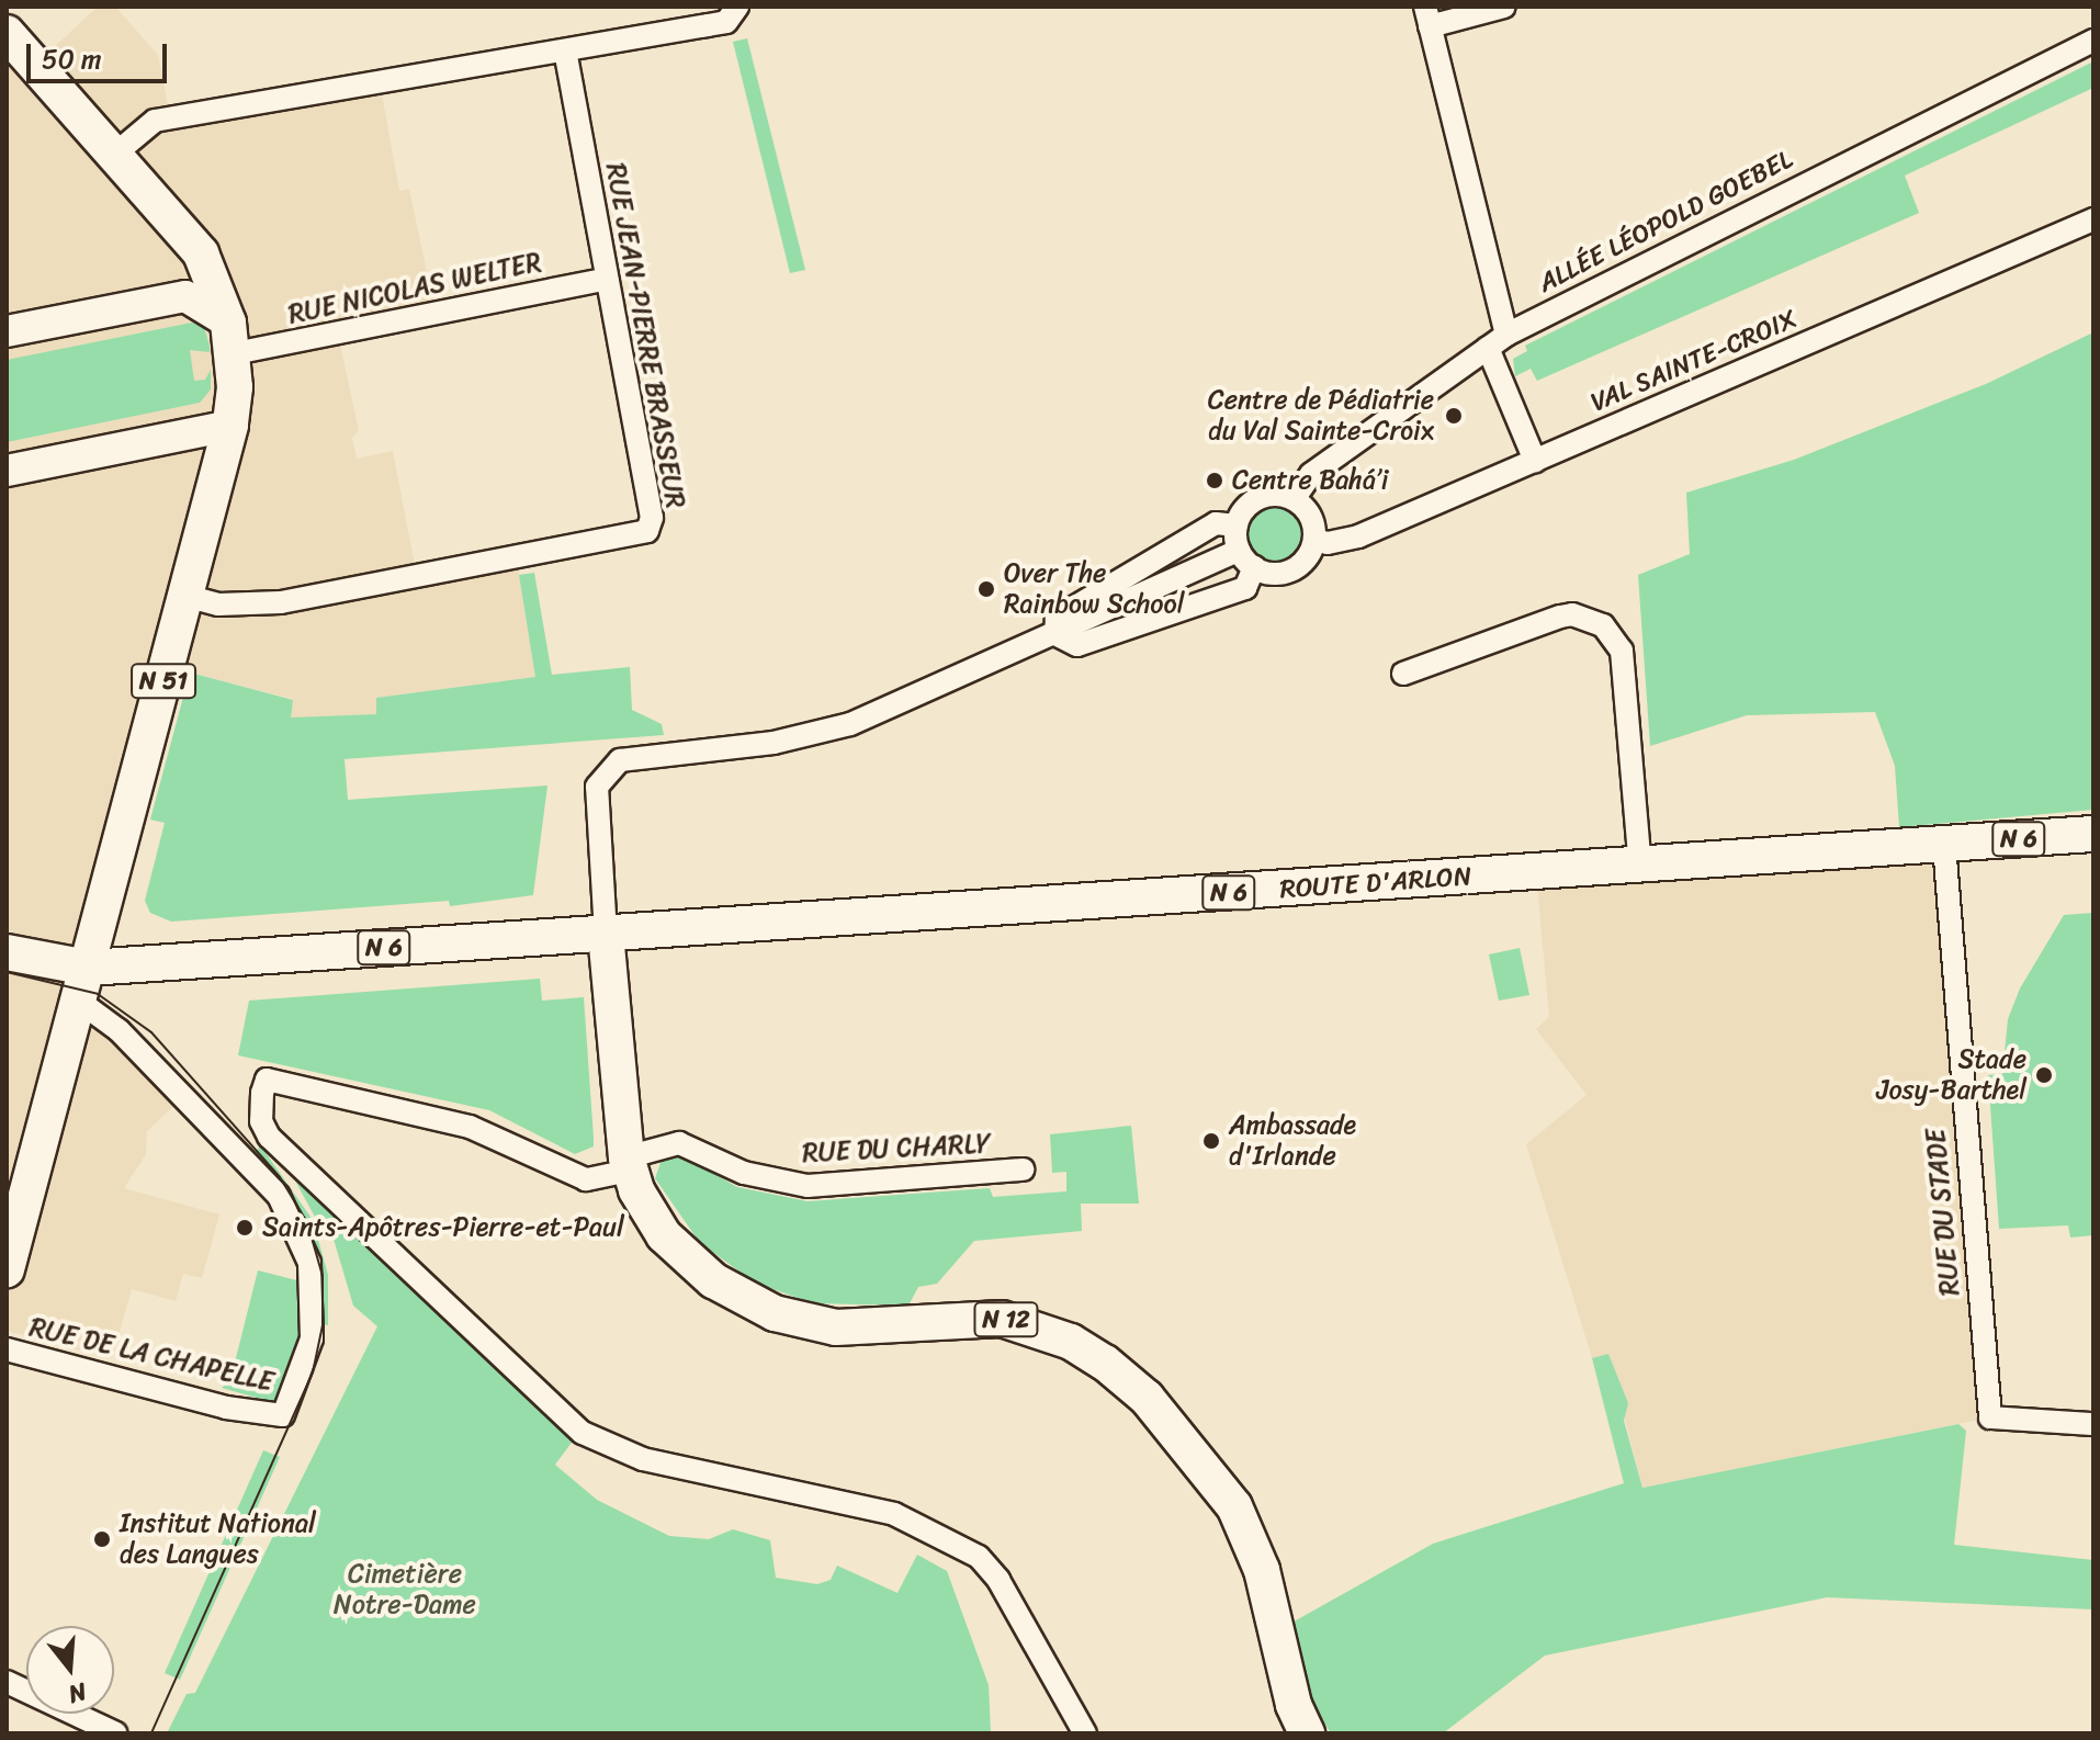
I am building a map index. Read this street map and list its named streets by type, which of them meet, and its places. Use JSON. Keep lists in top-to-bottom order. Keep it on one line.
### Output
{"streets":{"main road":["N 51","N 6","ROUTE D'ARLON","N 12"],"street":["ALLÉE LÉOPOLD GOEBEL","RUE NICOLAS WELTER","RUE JEAN-PIERRE BRASSEUR","VAL SAINTE-CROIX","RUE DU CHARLY","RUE DU STADE","RUE DE LA CHAPELLE"]},"crossings":[["ALLÉE LÉOPOLD GOEBEL","VAL SAINTE-CROIX"],["RUE NICOLAS WELTER","RUE JEAN-PIERRE BRASSEUR"],["RUE NICOLAS WELTER","N 51"],["RUE JEAN-PIERRE BRASSEUR","N 51"],["N 51","N 6"],["N 51","RUE DE LA CHAPELLE"],["N 6","ROUTE D'ARLON"],["N 6","N 12"],["N 6","RUE DE LA CHAPELLE"],["ROUTE D'ARLON","RUE DU STADE"],["ROUTE D'ARLON","N 12"],["RUE DU CHARLY","N 12"]],"parks":["Cimetière Notre-Dame"],"places":["Centre de Pédiatrie du Val Sainte-Croix","Centre Bahá’i","Over The Rainbow School","Stade Josy-Barthel","Ambassade d'Irlande","Saints-Apôtres-Pierre-et-Paul","Institut National des Langues"],"scale_bar":"50 m","north":"bottom"}
